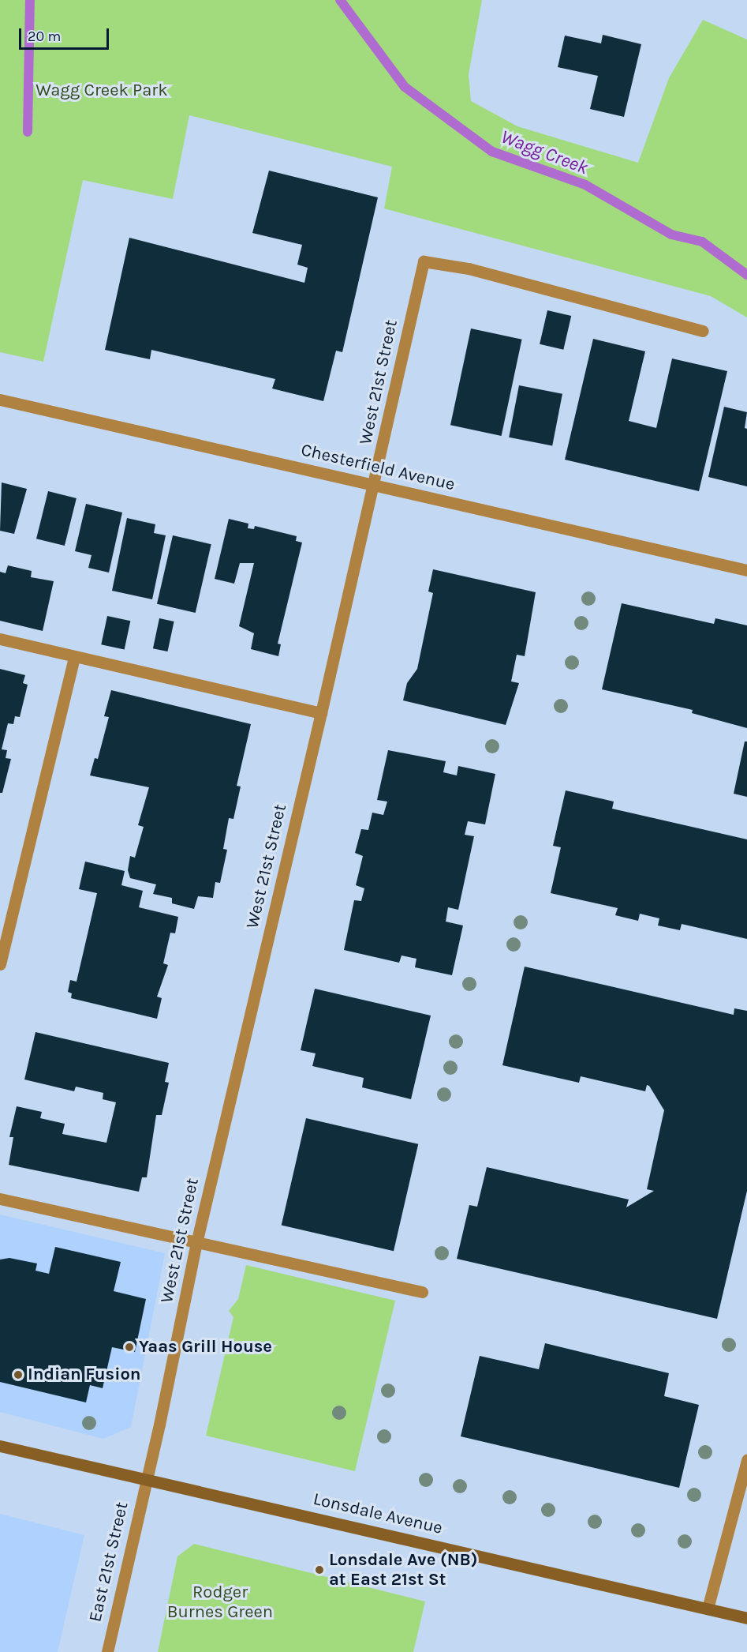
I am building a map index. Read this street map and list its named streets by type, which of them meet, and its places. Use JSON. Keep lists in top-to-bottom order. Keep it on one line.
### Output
{"streets":{"main road":["Lonsdale Avenue"],"street":["West 21st Street","Chesterfield Avenue","East 21st Street"]},"crossings":[["West 21st Street","Chesterfield Avenue"],["West 21st Street","Lonsdale Avenue"],["West 21st Street","East 21st Street"],["Lonsdale Avenue","East 21st Street"]],"water":["Wagg Creek"],"parks":["Wagg Creek Park","Rodger Burnes Green"],"places":["Yaas Grill House","Indian Fusion","Lonsdale Ave (NB) at East 21st St"],"scale_bar":"20 m"}
